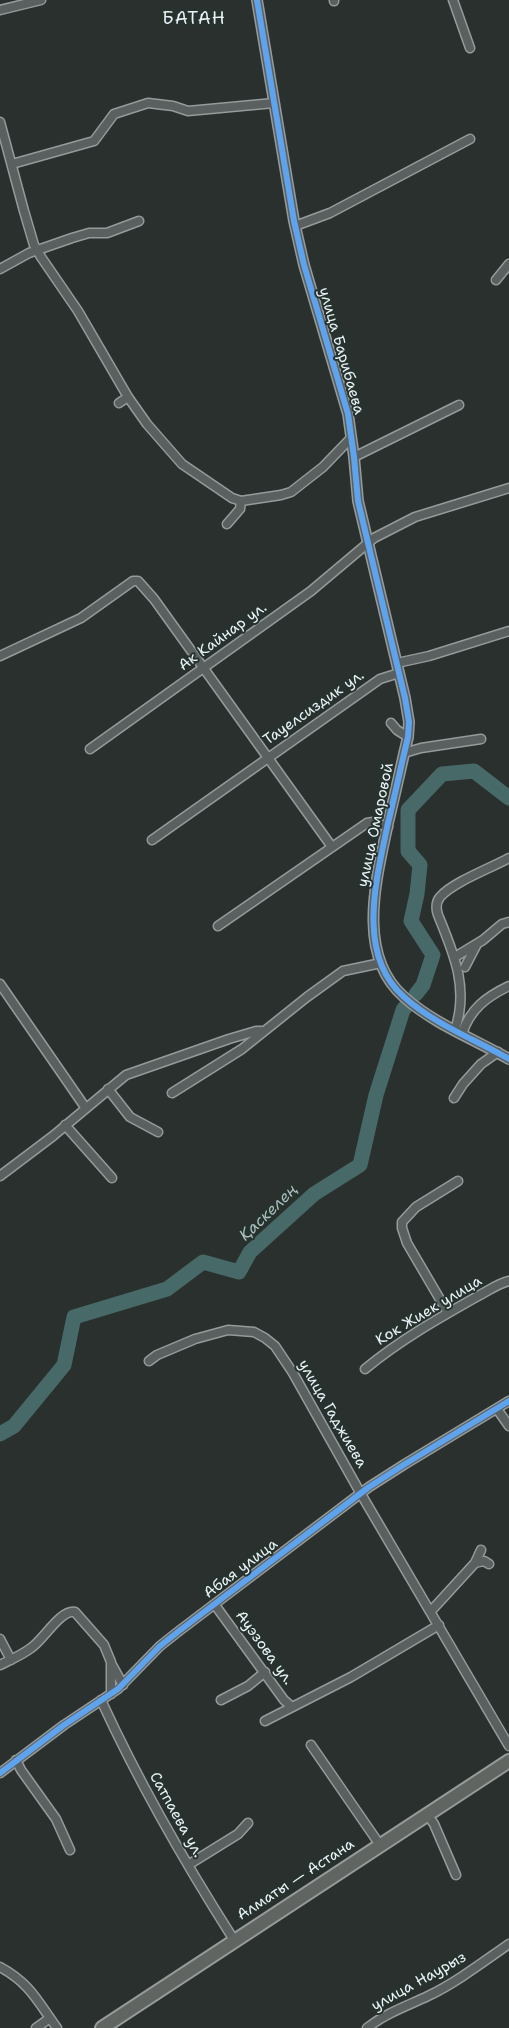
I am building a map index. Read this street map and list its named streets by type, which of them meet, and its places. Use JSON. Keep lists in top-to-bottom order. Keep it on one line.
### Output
{"streets":{"highway":["Алматы — Астана"],"street":["улица Барибаева","Ак Кайнар ул.","Тауелсиздик ул.","улица Омаровой","Кок Жиек улица","улица Гаджиева","Абая улица","Ауэзова ул.","Сатпаева ул.","улица Наурыз"]},"crossings":[["улица Барибаева","Ак Кайнар ул."],["улица Барибаева","Тауелсиздик ул."],["улица Барибаева","улица Омаровой"],["улица Гаджиева","Абая улица"],["Абая улица","Ауэзова ул."],["Абая улица","Сатпаева ул."],["Сатпаева ул.","Алматы — Астана"]],"districts":["БАТАН"],"water":["Қаскелең"]}
